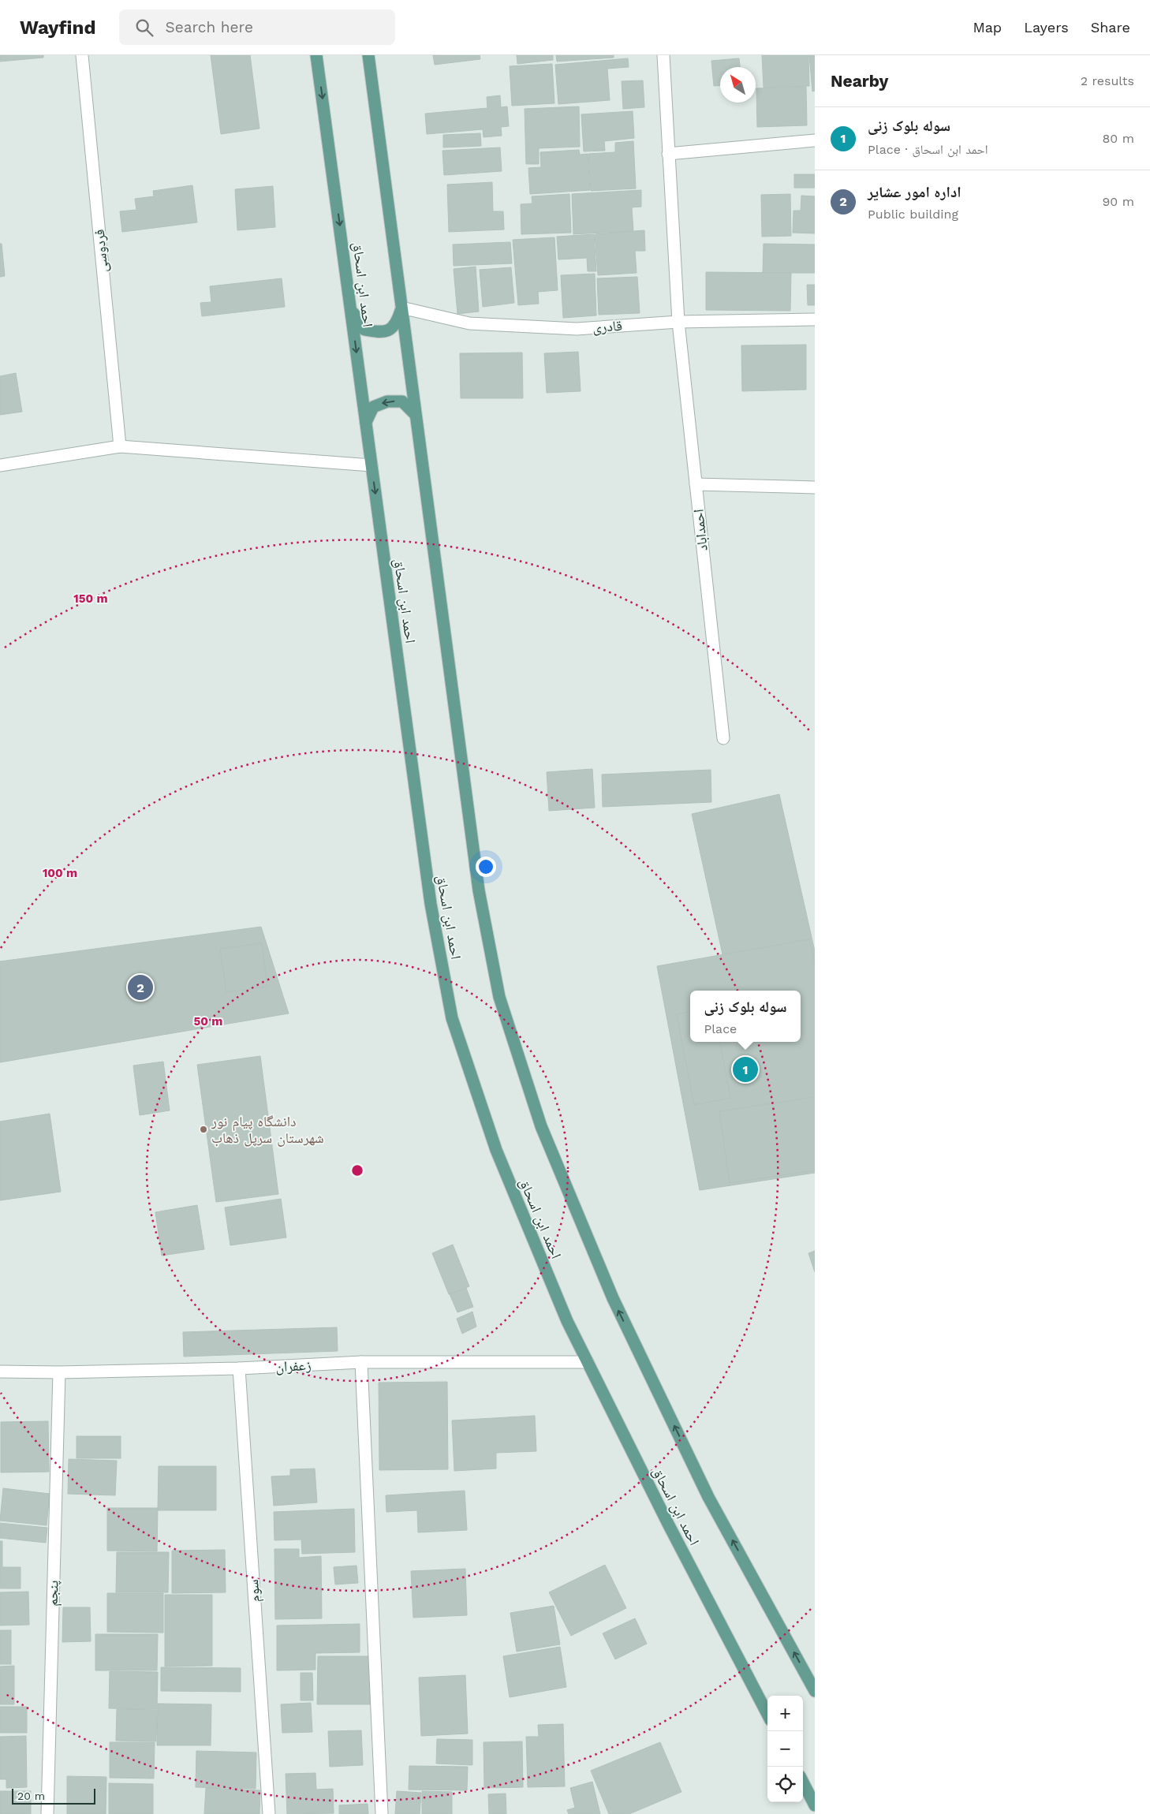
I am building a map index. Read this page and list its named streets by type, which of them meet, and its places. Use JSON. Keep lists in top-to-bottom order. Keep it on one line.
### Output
{"streets":{"main road":["احمد ابن اسحاق"],"street":["فردوسی","قادری","احمداباد","زعفران","سوم","پنجم"]},"crossings":[["احمد ابن اسحاق","زعفران"],["قادری","احمداباد"],["زعفران","سوم"],["زعفران","پنجم"]],"places":["دانشگاه پیام نور شهرستان سرپل ذهاب"],"scale_bar":"20 m","north":"top left","page":{"header":"Wayfind","search":"Search here","nav":["Map","Layers","Share"],"heading":["Nearby","2 results"],"list":[{"mark":"1","name":"سوله بلوک زنی","note":"Place · احمد ابن اسحاق","value":"80 m"},{"mark":"2","name":"اداره امور عشایر","note":"Public building","value":"90 m"}],"pins":["2","1"],"popup":["سوله بلوک زنی","Place"],"map_buttons":["+","−"],"scale":"20 m"},"rings":["150 m","100 m","50 m"]}
